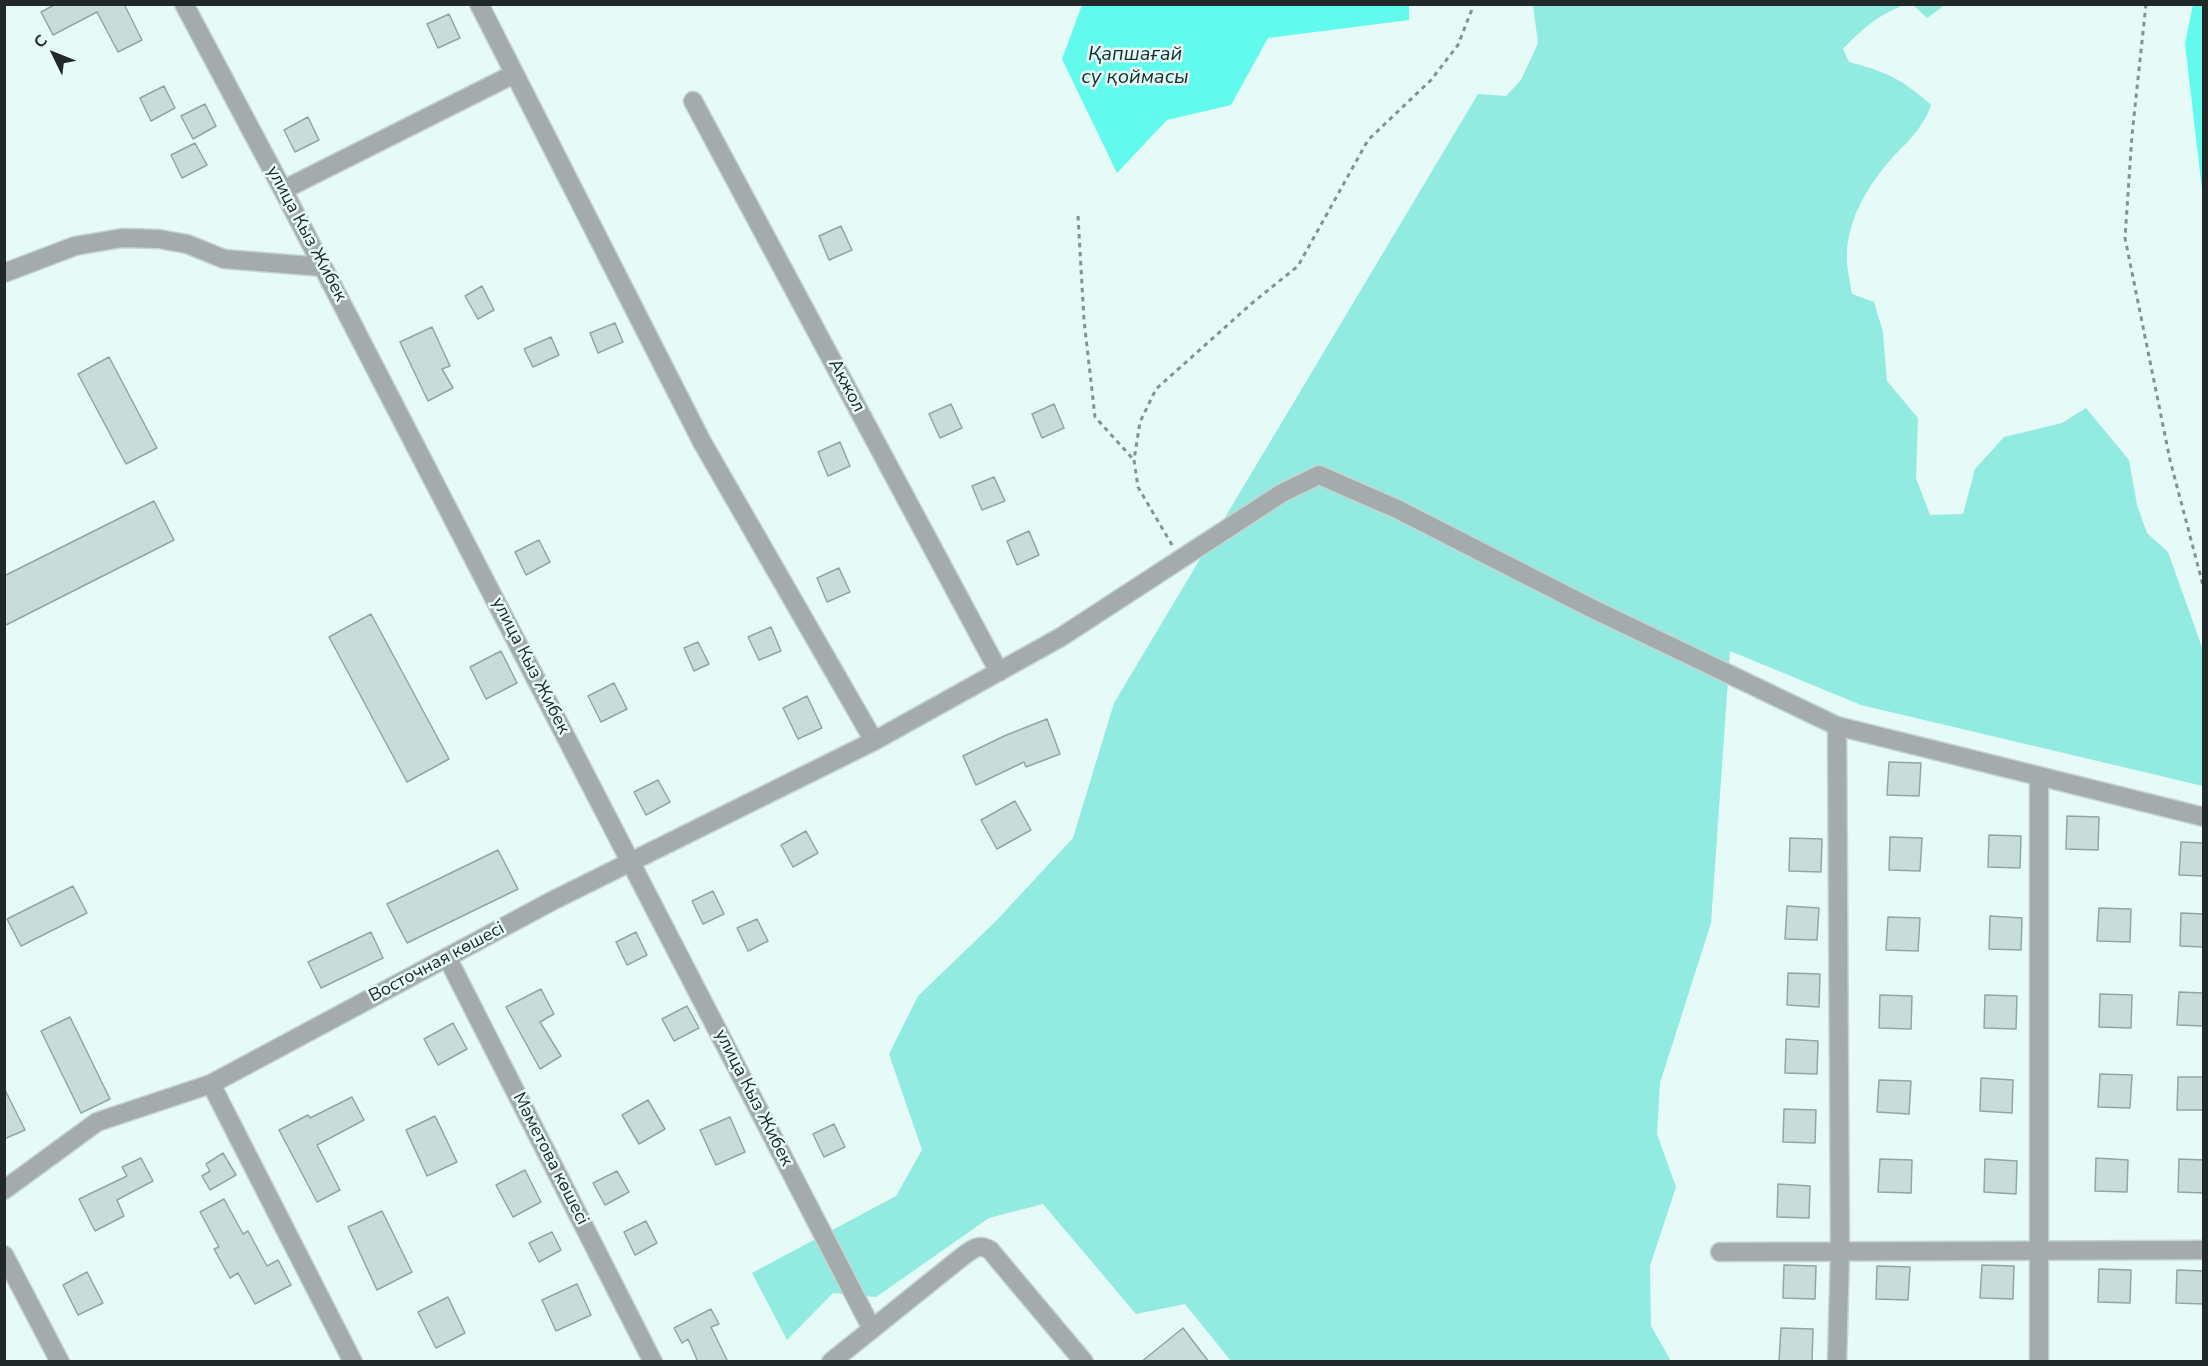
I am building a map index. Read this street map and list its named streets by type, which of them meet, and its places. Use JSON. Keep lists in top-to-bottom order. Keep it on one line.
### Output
{"streets":{"street":["улица Кыз Жибек","Акжол","Восточная көшесі","Мәметова көшесі"]},"crossings":[["улица Кыз Жибек","Восточная көшесі"],["Акжол","Восточная көшесі"],["Восточная көшесі","Мәметова көшесі"]],"water":["Қапшағай су қоймасы"],"north":"top left"}
